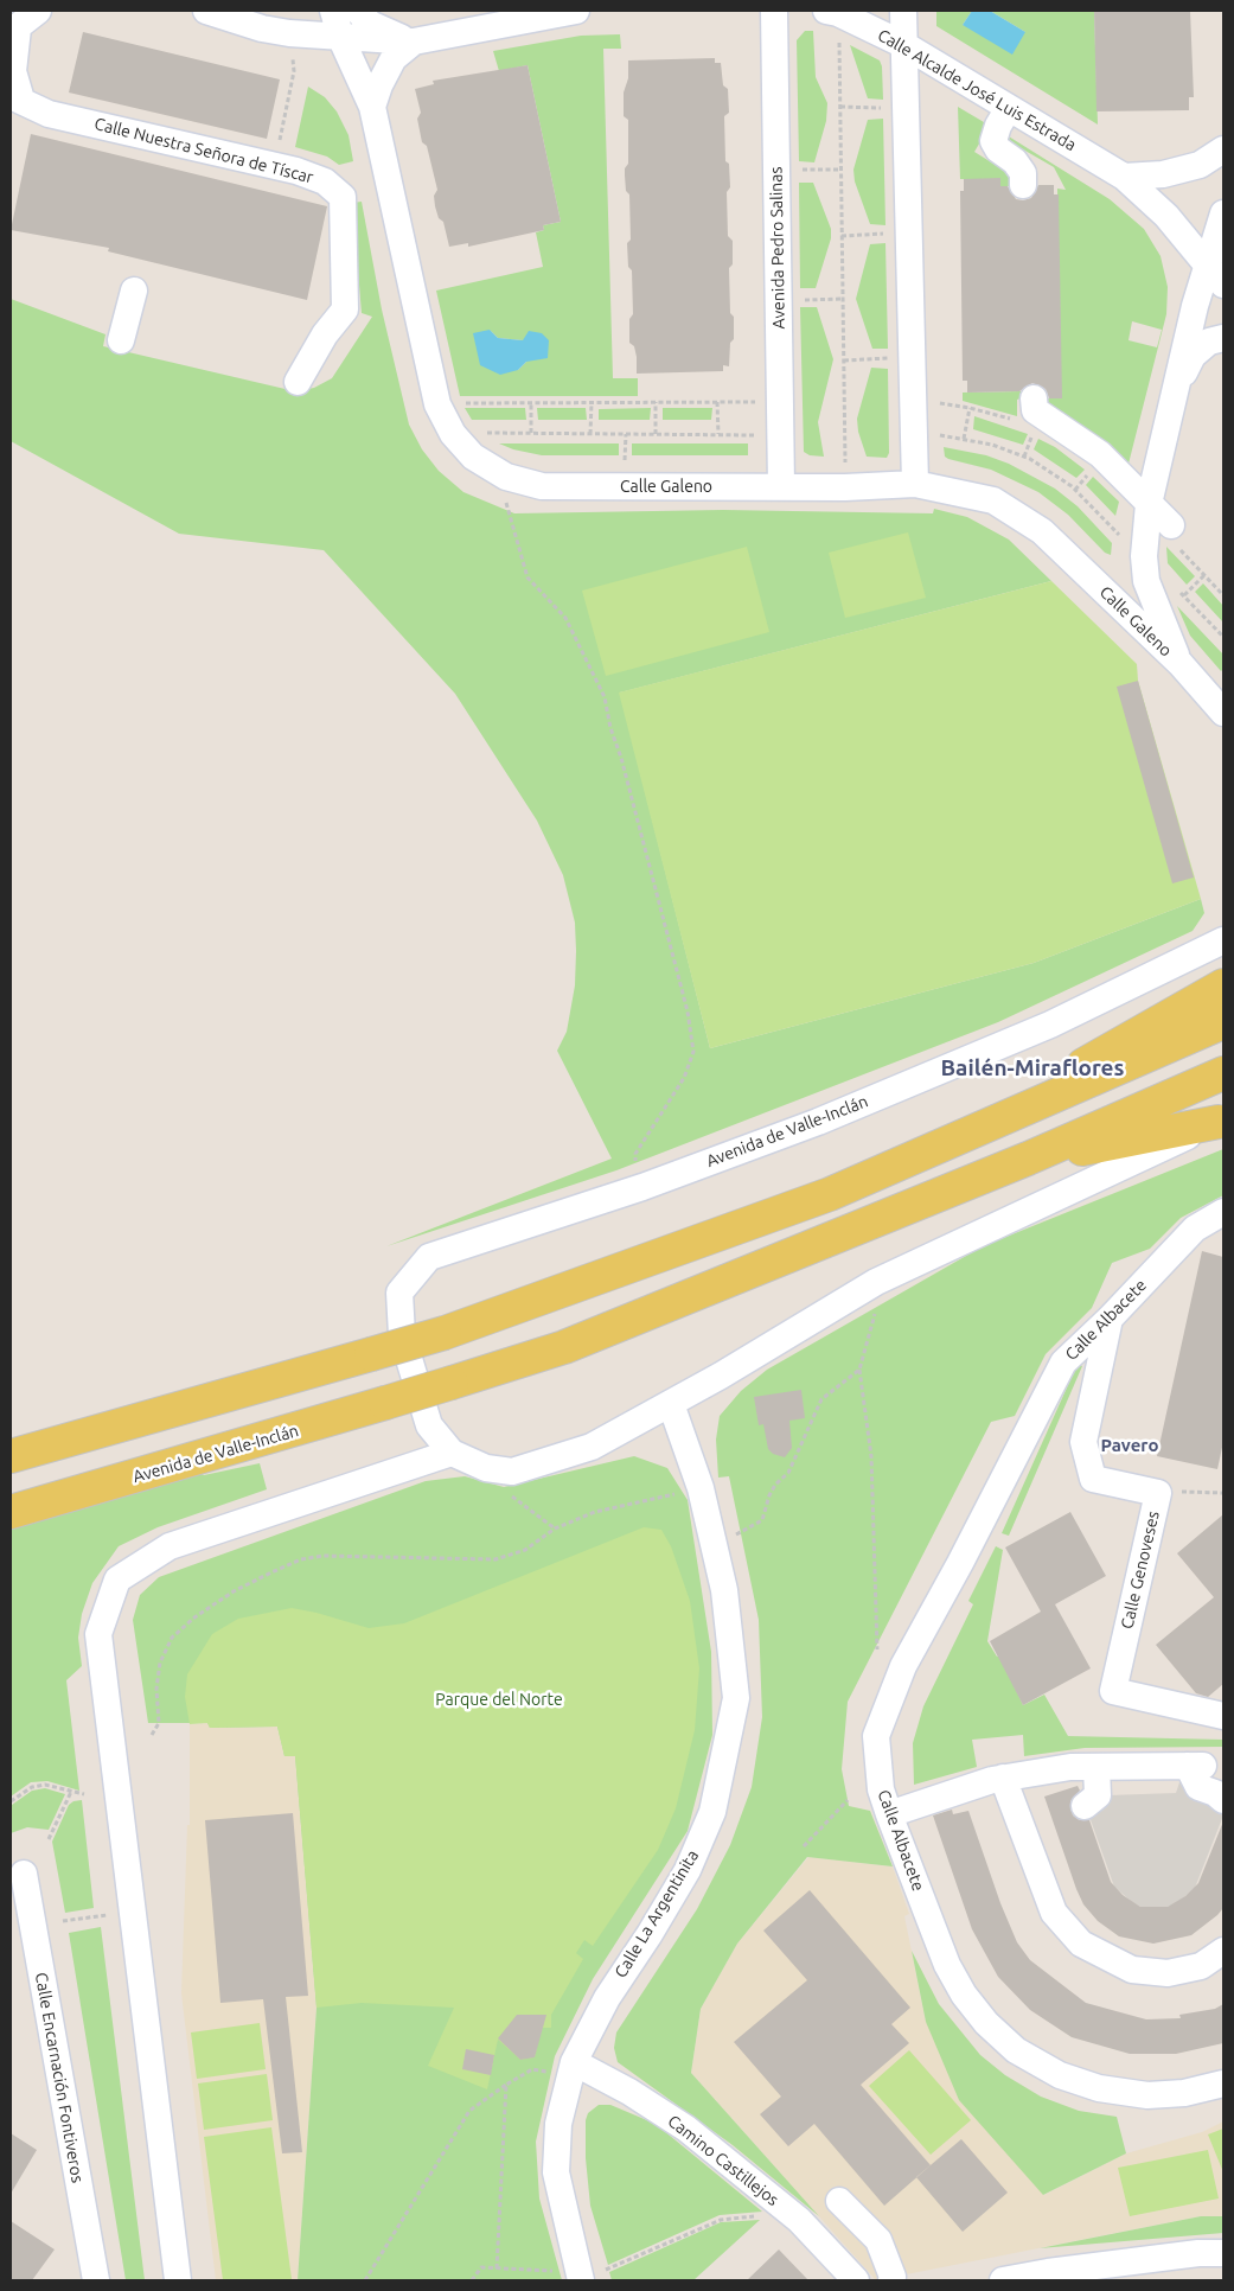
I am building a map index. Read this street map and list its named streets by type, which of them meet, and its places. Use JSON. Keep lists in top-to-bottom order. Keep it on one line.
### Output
{"streets":{"main road":["Avenida de Valle-Inclán"],"street":["Calle Alcalde José Luis Estrada","Calle Nuestra Señora de Tíscar","Avenida Pedro Salinas","Calle Galeno","Calle Albacete","Calle Genoveses","Calle La Argentinita","Calle Encarnación Fontiveros","Camino Castillejos"]},"crossings":[["Avenida Pedro Salinas","Calle Galeno"],["Avenida de Valle-Inclán","Calle La Argentinita"],["Calle Albacete","Calle Genoveses"],["Calle La Argentinita","Camino Castillejos"]],"districts":["Bailén-Miraflores","Pavero"],"parks":["Parque del Norte"]}
